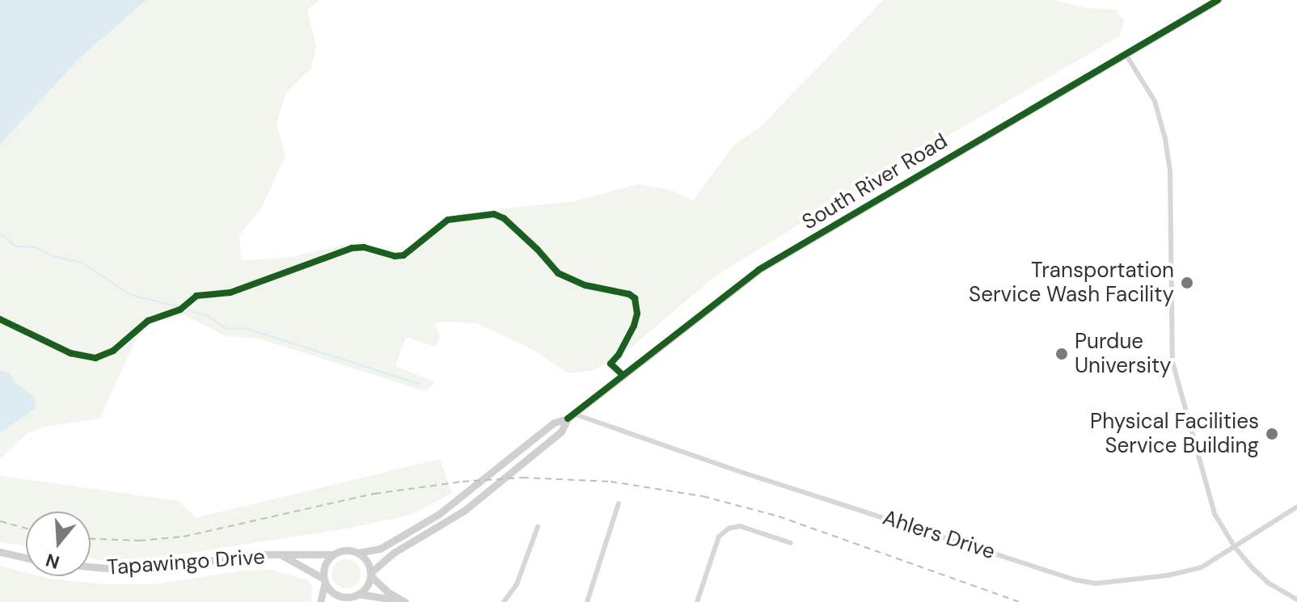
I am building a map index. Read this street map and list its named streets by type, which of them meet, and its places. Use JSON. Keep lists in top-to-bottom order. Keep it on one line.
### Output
{"streets":{"main road":["South River Road","Tapawingo Drive"],"street":["Ahlers Drive"]},"crossings":[["South River Road","Ahlers Drive"],["South River Road","Tapawingo Drive"]],"places":["Transportation Service Wash Facility","Purdue University","Physical Facilities Service Building"],"north":"bottom"}
